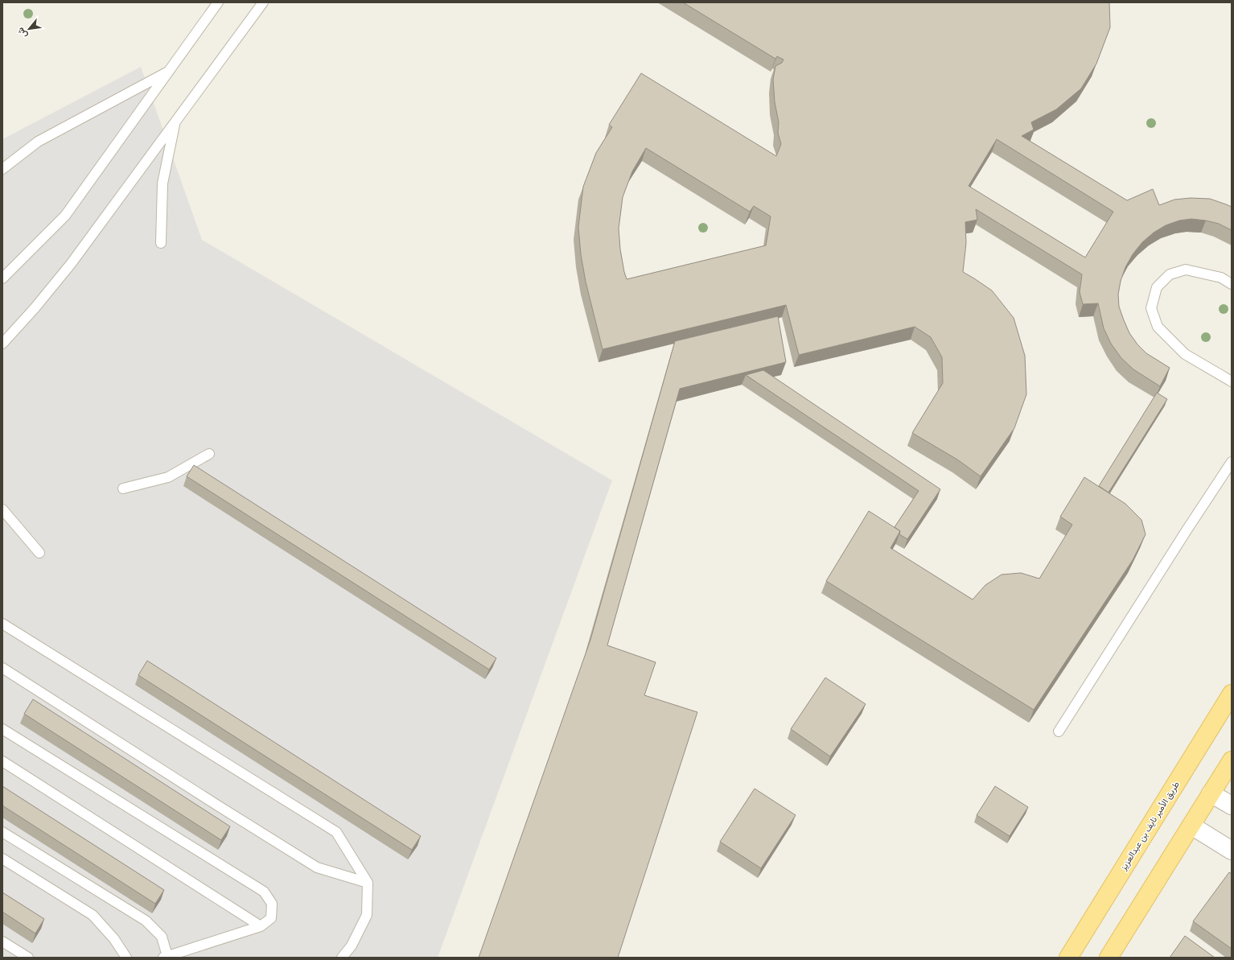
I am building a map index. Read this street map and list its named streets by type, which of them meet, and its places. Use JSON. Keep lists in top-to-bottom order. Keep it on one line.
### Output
{"streets":{"main road":["طريق الأمير نايف بن عبدالعزيز"]},"north":"bottom left"}
